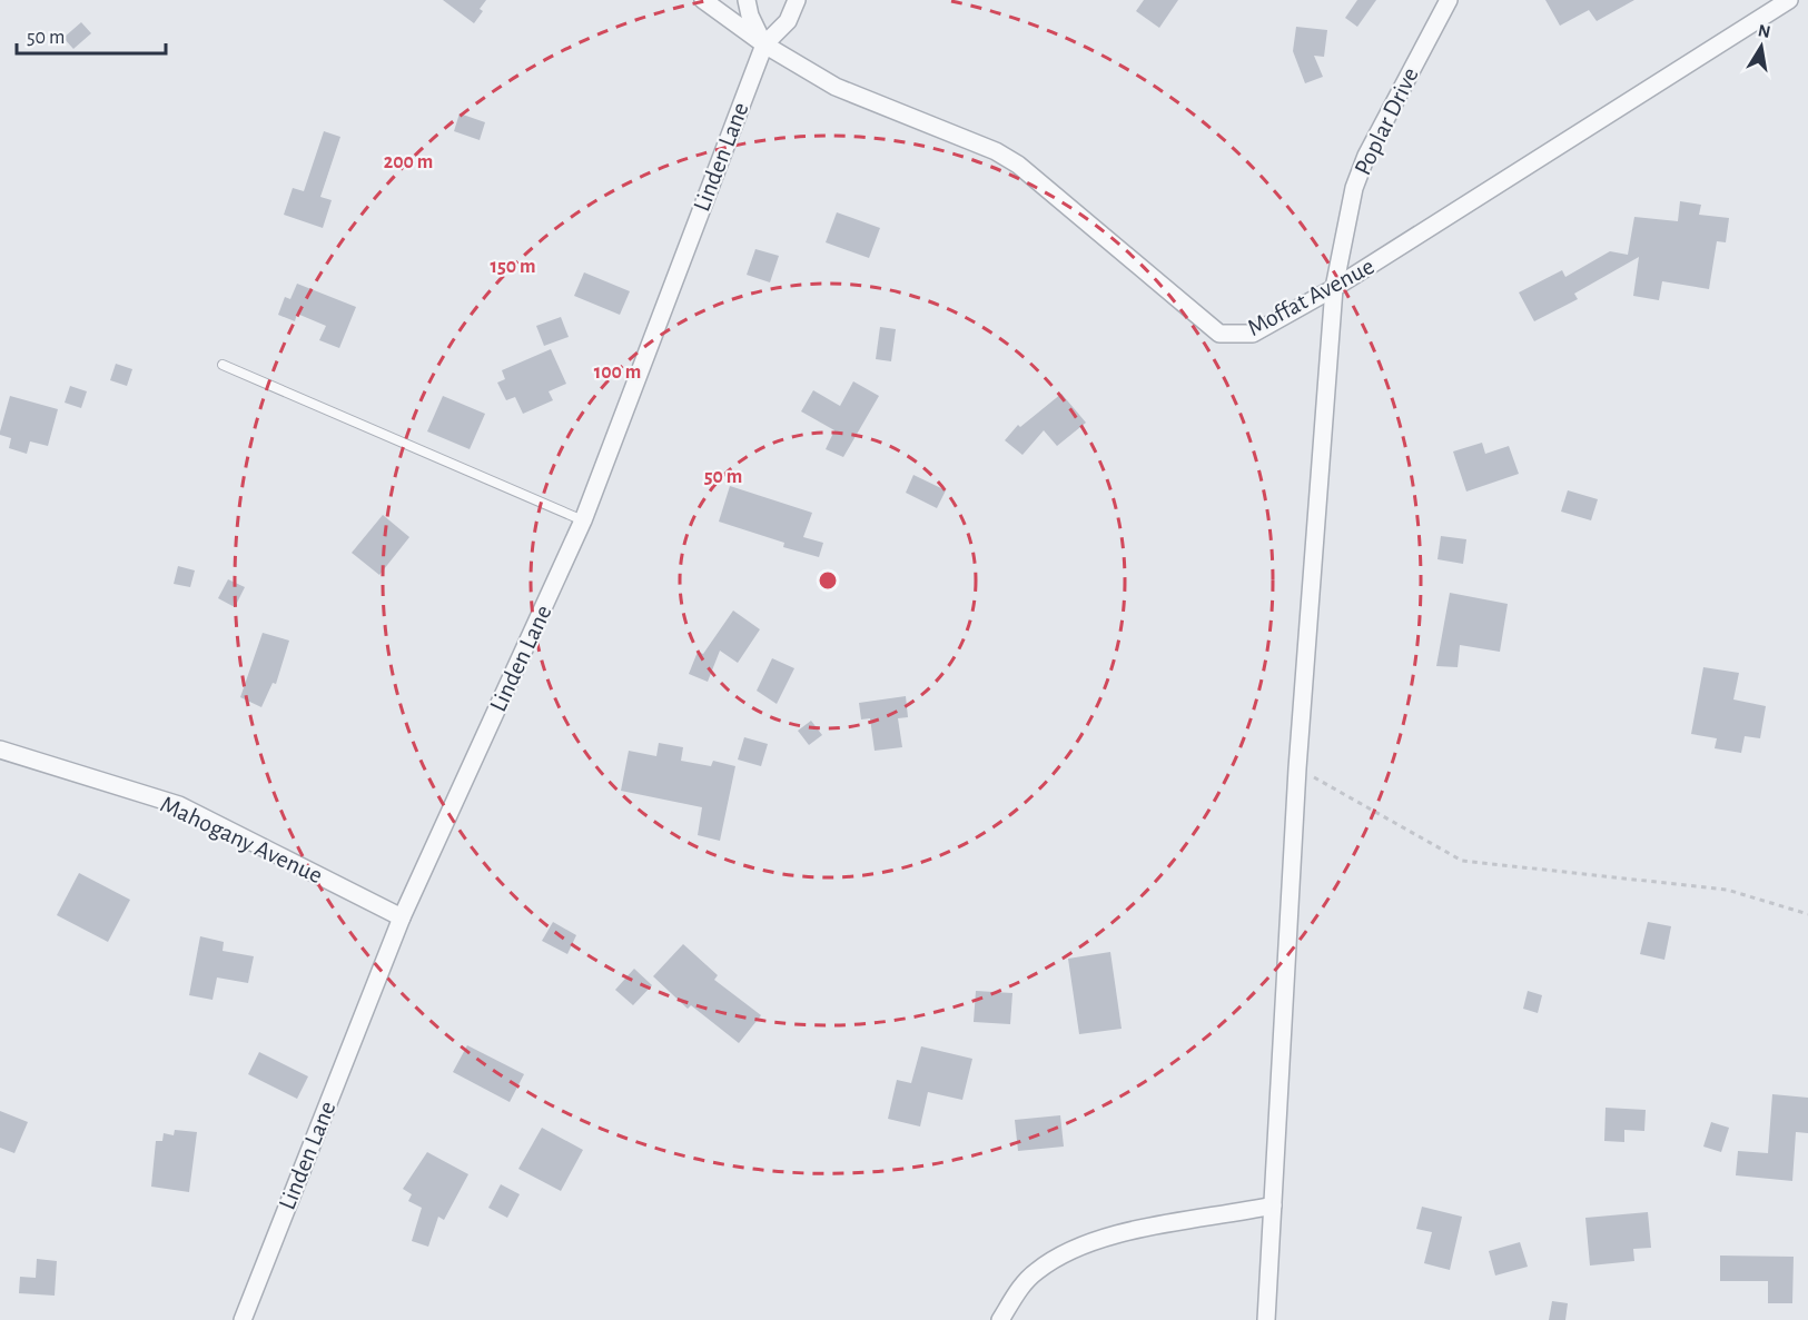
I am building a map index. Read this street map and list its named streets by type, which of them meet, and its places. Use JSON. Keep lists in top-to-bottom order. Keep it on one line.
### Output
{"streets":{"street":["Poplar Drive","Linden Lane","Moffat Avenue","Mahogany Avenue"]},"crossings":[["Poplar Drive","Moffat Avenue"],["Linden Lane","Moffat Avenue"],["Linden Lane","Mahogany Avenue"]],"scale_bar":"50 m","north":"top","rings":["200 m","150 m","100 m","50 m"]}
